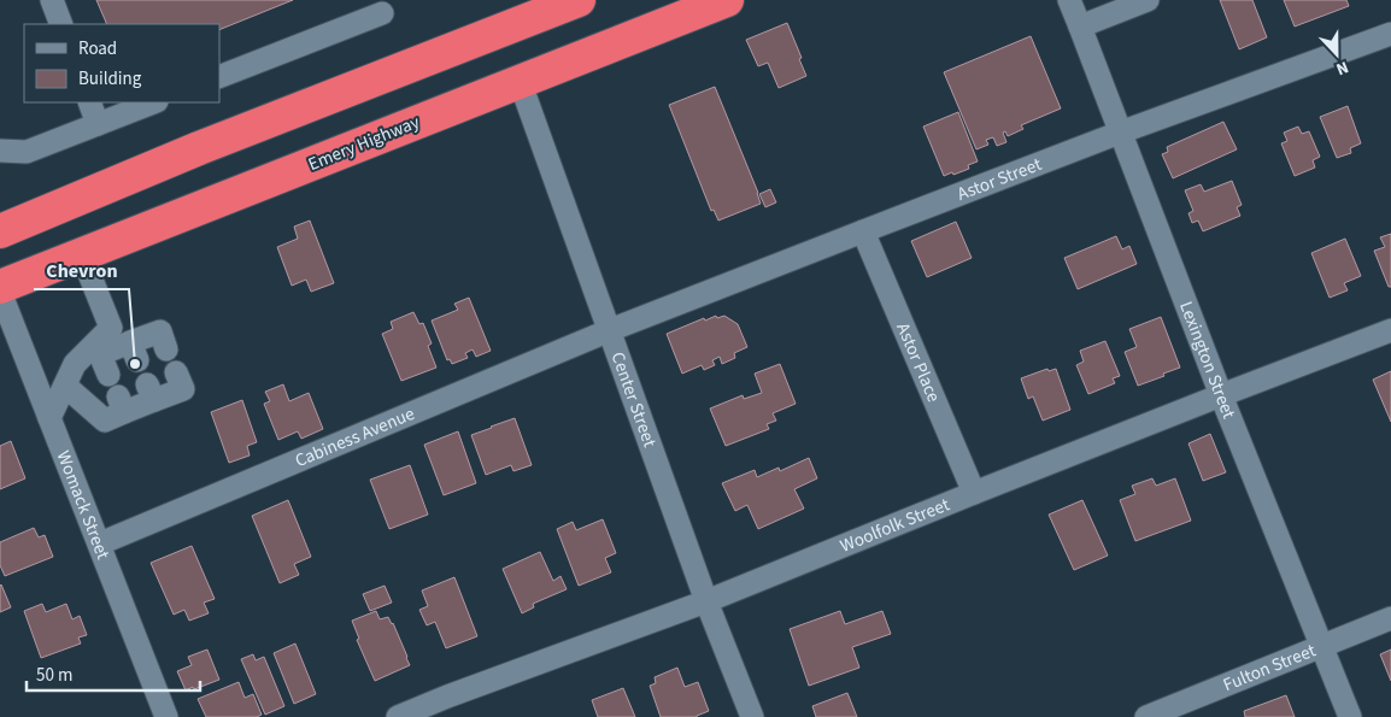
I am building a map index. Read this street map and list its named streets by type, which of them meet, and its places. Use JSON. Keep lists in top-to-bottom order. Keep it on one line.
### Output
{"streets":{"highway":["Emery Highway"],"street":["Astor Street","Lexington Street","Astor Place","Center Street","Cabiness Avenue","Womack Street","Woolfolk Street","Fulton Street"]},"crossings":[["Emery Highway","Center Street"],["Emery Highway","Womack Street"],["Astor Street","Lexington Street"],["Astor Street","Astor Place"],["Astor Street","Center Street"],["Astor Street","Cabiness Avenue"],["Lexington Street","Woolfolk Street"],["Lexington Street","Fulton Street"],["Astor Place","Woolfolk Street"],["Center Street","Cabiness Avenue"],["Center Street","Woolfolk Street"],["Cabiness Avenue","Womack Street"]],"places":["Chevron"],"legend":["Road","Building"],"scale_bar":"50 m","north":"bottom"}
